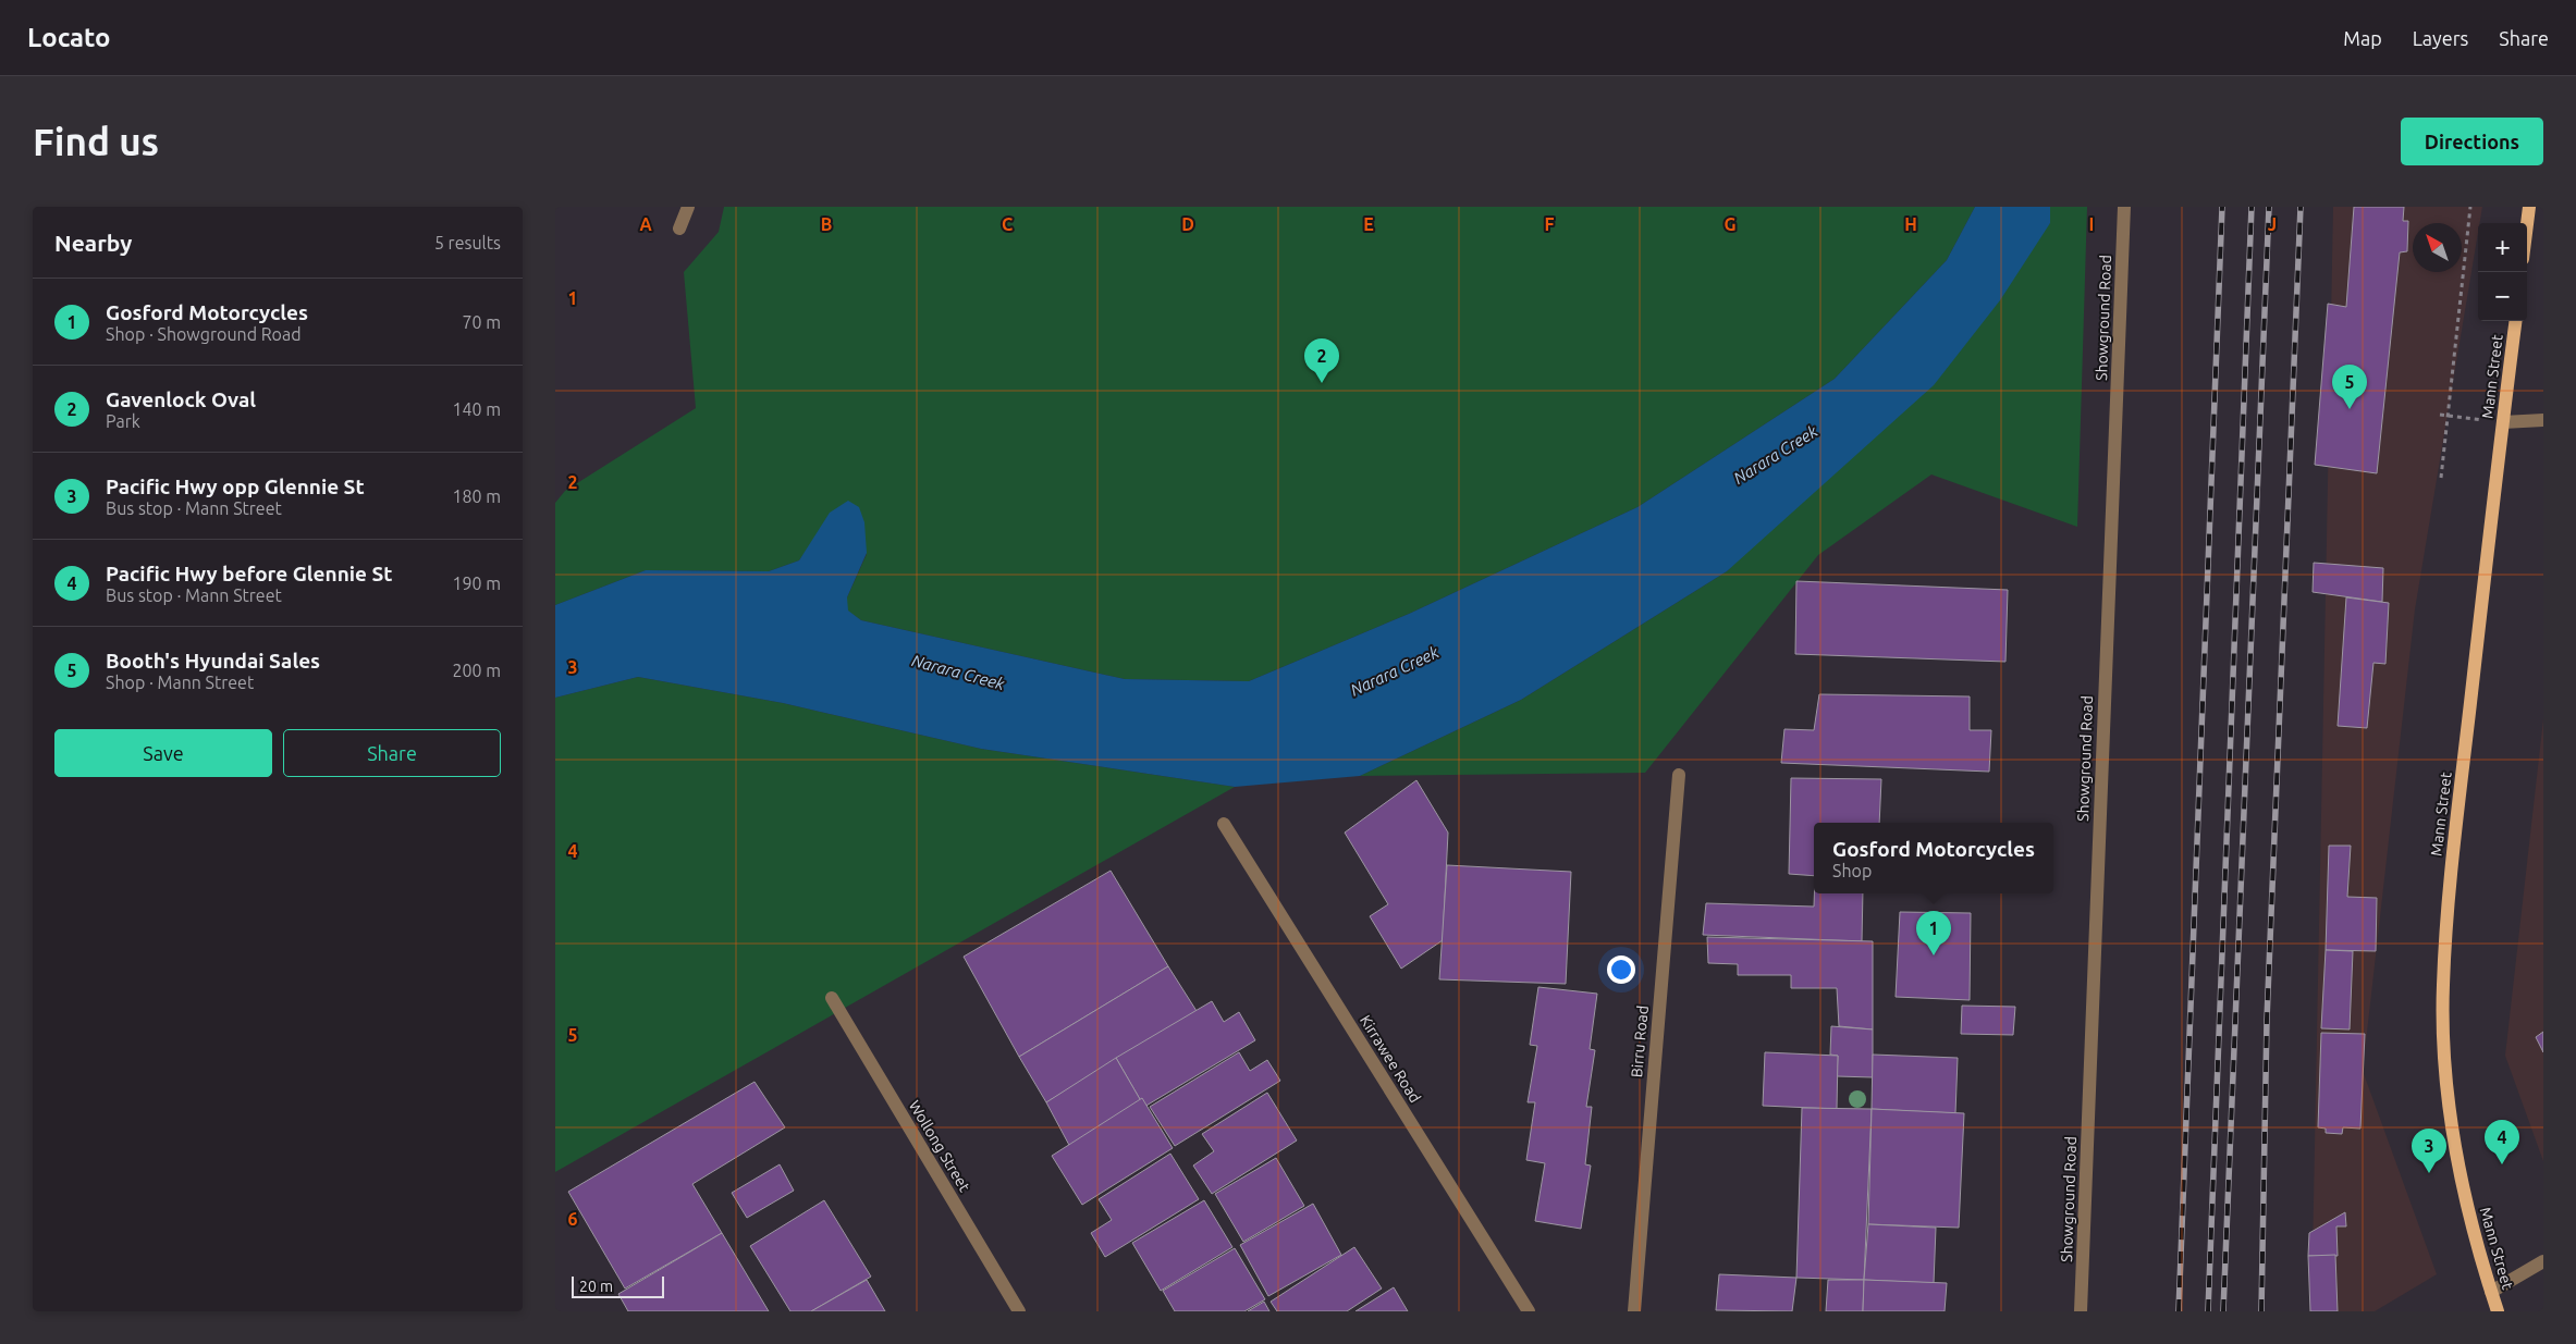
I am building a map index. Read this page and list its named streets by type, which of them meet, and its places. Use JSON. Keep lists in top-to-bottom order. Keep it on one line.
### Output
{"streets":{"main road":["Mann Street"],"street":["Showground Road","Birru Road","Kirrawee Road","Wollong Street"]},"water":["Narara Creek"],"scale_bar":"20 m","north":"top left","page":{"header":"Locato","nav":["Map","Layers","Share"],"buttons":["Directions",["Save","Share"]],"title":"Find us","heading":["Nearby","5 results"],"map_buttons":["+","−"],"list":[{"mark":"1","name":"Gosford Motorcycles","note":"Shop · Showground Road","value":"70 m"},{"mark":"2","name":"Gavenlock Oval","note":"Park","value":"140 m"},{"mark":"3","name":"Pacific Hwy opp Glennie St","note":"Bus stop · Mann Street","value":"180 m"},{"mark":"4","name":"Pacific Hwy before Glennie St","note":"Bus stop · Mann Street","value":"190 m"},{"mark":"5","name":"Booth's Hyundai Sales","note":"Shop · Mann Street","value":"200 m"}],"pins":["2","5","1","4","3"],"popup":["Gosford Motorcycles","Shop"],"scale":"20 m"},"grid":{"columns":["A","B","C","D","E","F","G","H","I","J"],"rows":["1","2","3","4","5","6"]}}
